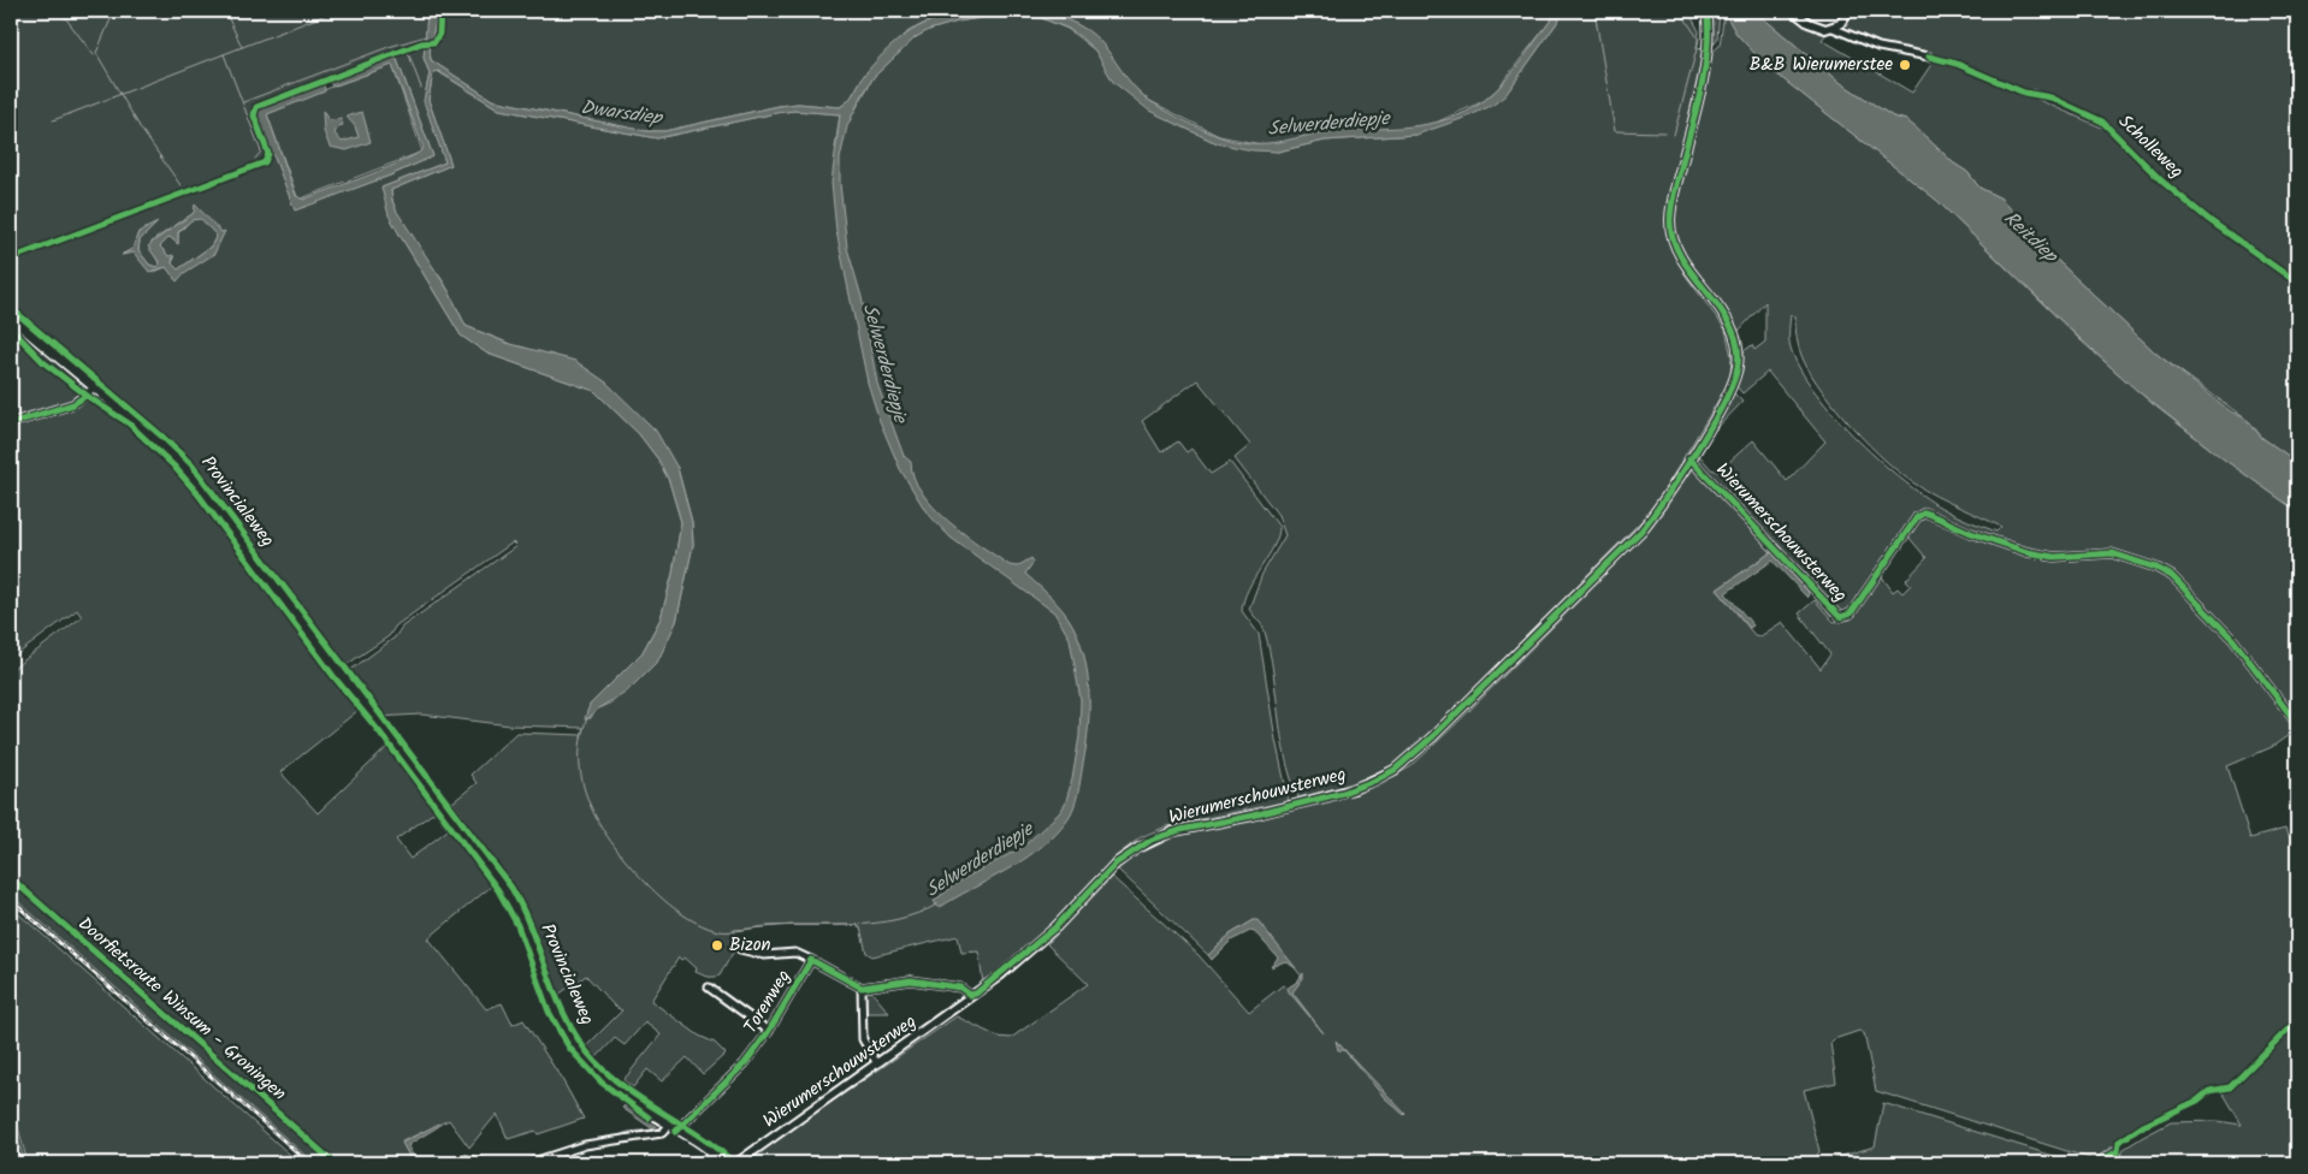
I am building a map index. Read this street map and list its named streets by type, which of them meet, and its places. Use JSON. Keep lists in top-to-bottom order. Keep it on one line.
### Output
{"streets":{"main road":["Provincialeweg"],"street":["Wierumerschouwsterweg","Torenweg"],"cycle path":["Scholleweg","Doorfietsroute Winsum - Groningen"]},"crossings":[["Provincialeweg","Torenweg"]],"water":["Dwarsdiep","Selwerderdiepje","Reitdiep"],"places":["B&B Wierumerstee","Bizon"]}
